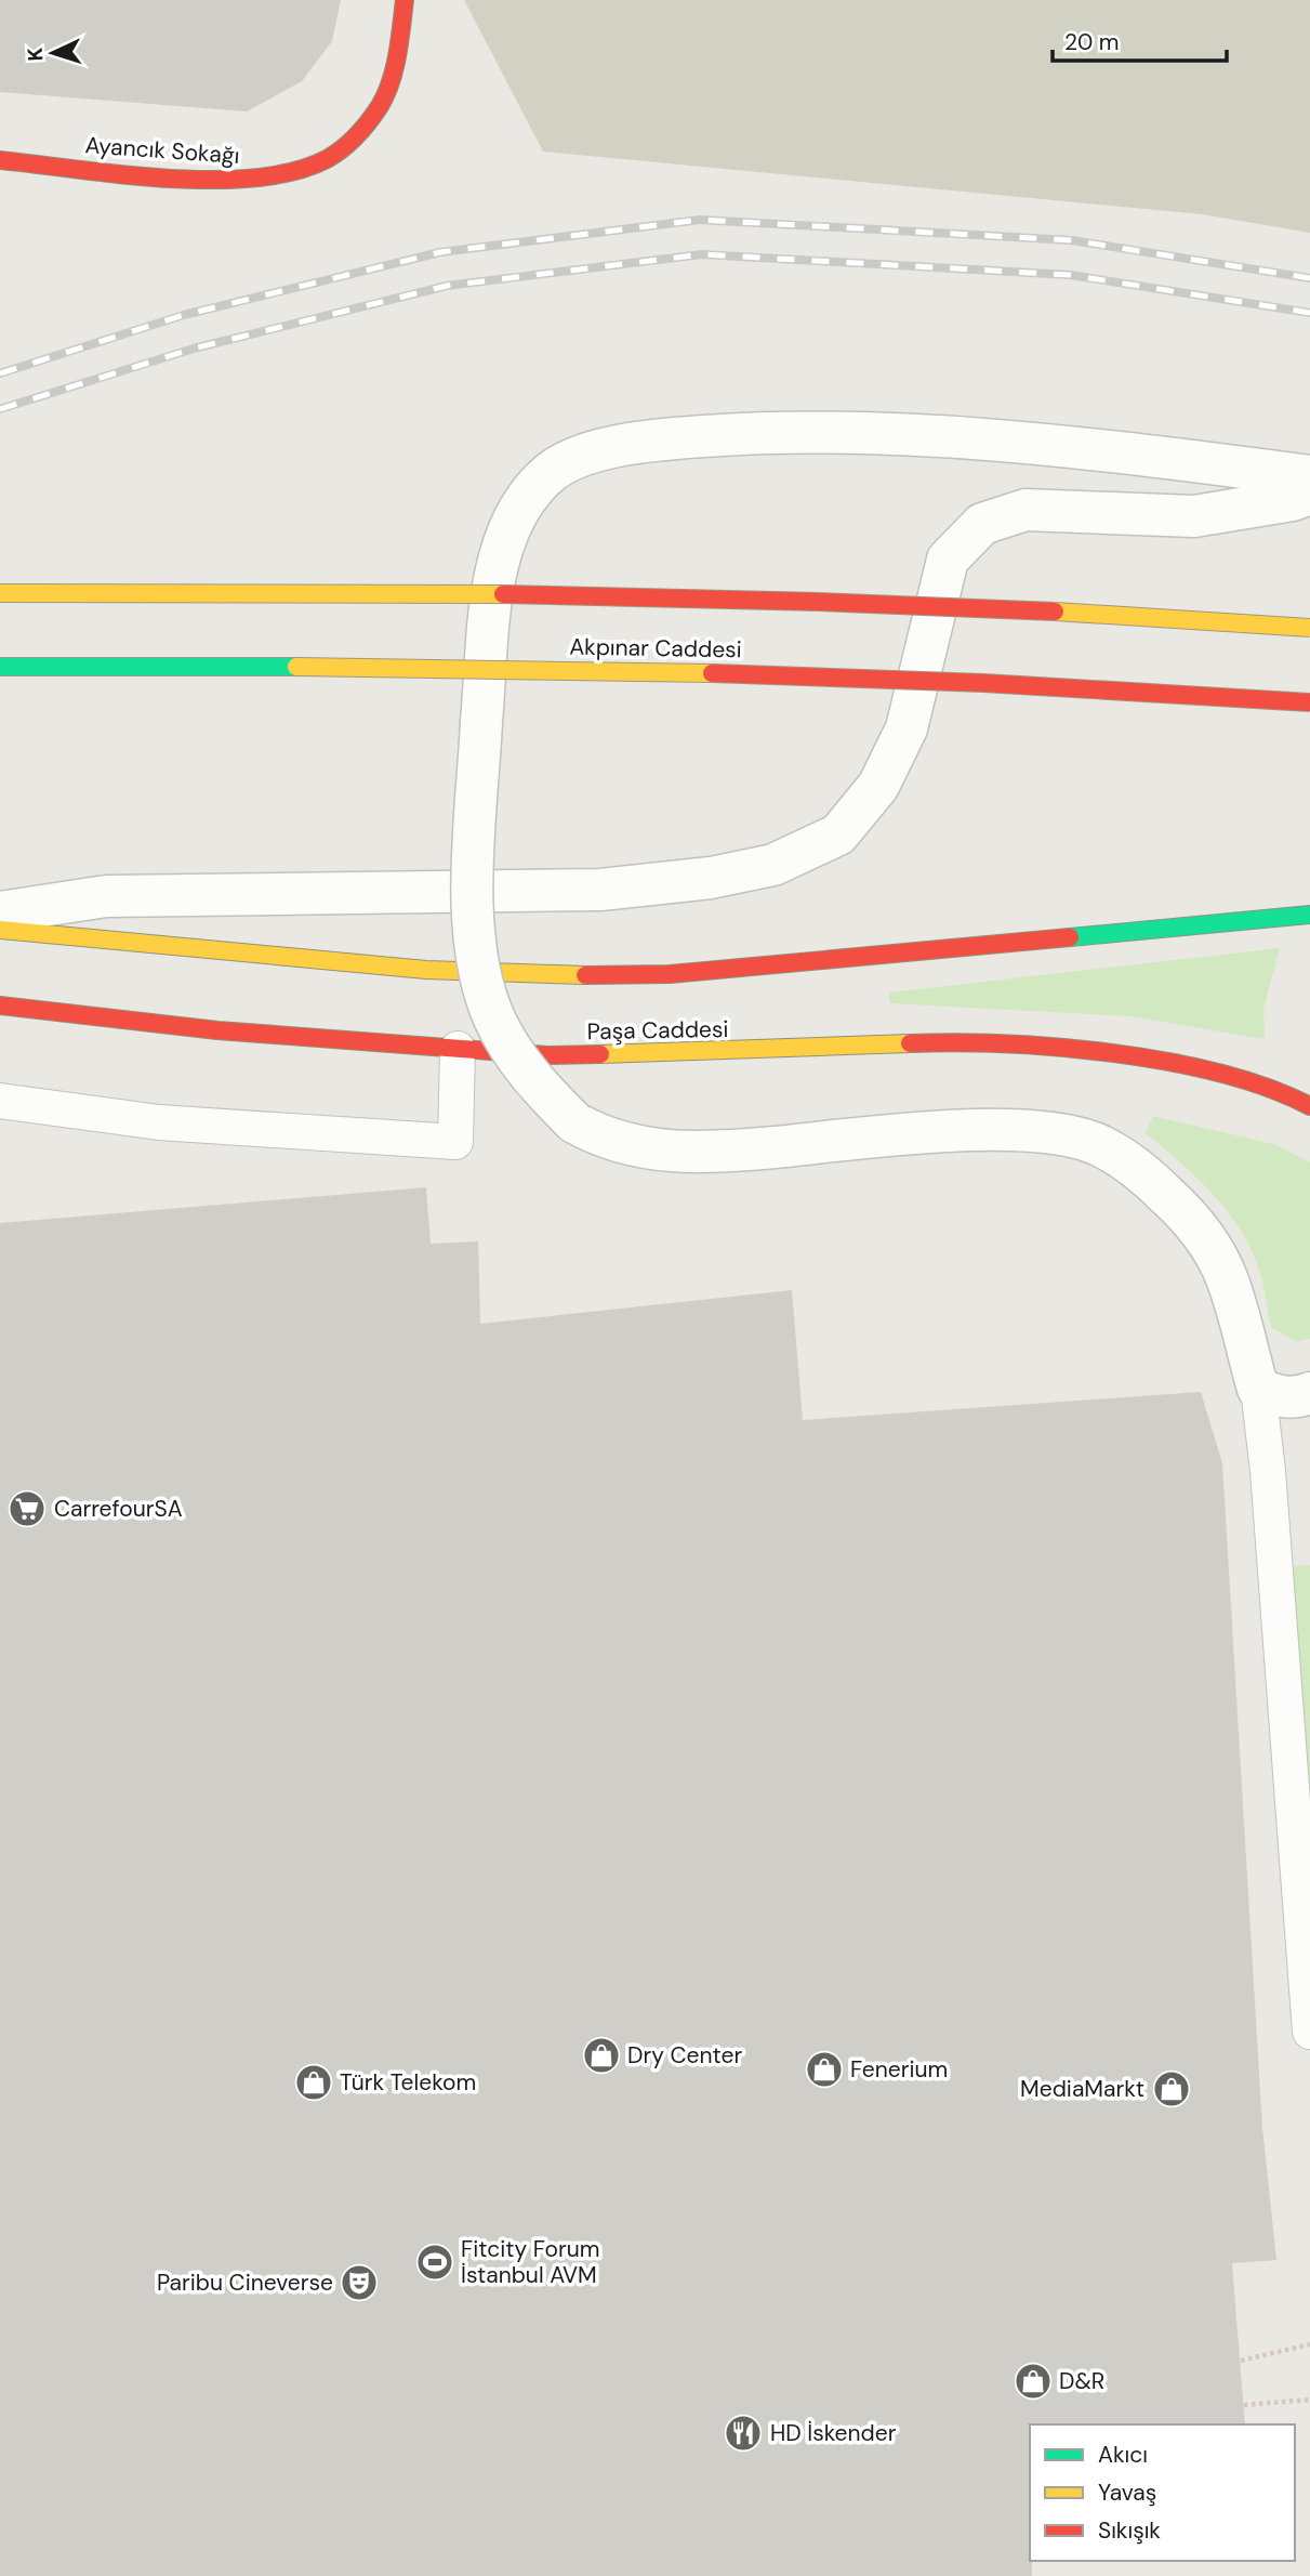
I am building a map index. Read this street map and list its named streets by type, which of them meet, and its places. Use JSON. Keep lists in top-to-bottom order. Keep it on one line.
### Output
{"streets":{"main road":["Ayancık Sokağı","Akpınar Caddesi","Paşa Caddesi"]},"places":{"supermarket":["CarrefourSA"],"shop":["Dry Center","Fenerium","Türk Telekom","MediaMarkt","D&R"],"sports":["Fitcity Forum İstanbul AVM"],"theatre":["Paribu Cineverse"],"restaurant":["HD İskender"]},"legend":["Akıcı","Yavaş","Sıkışık"],"scale_bar":"20 m","north":"left"}
